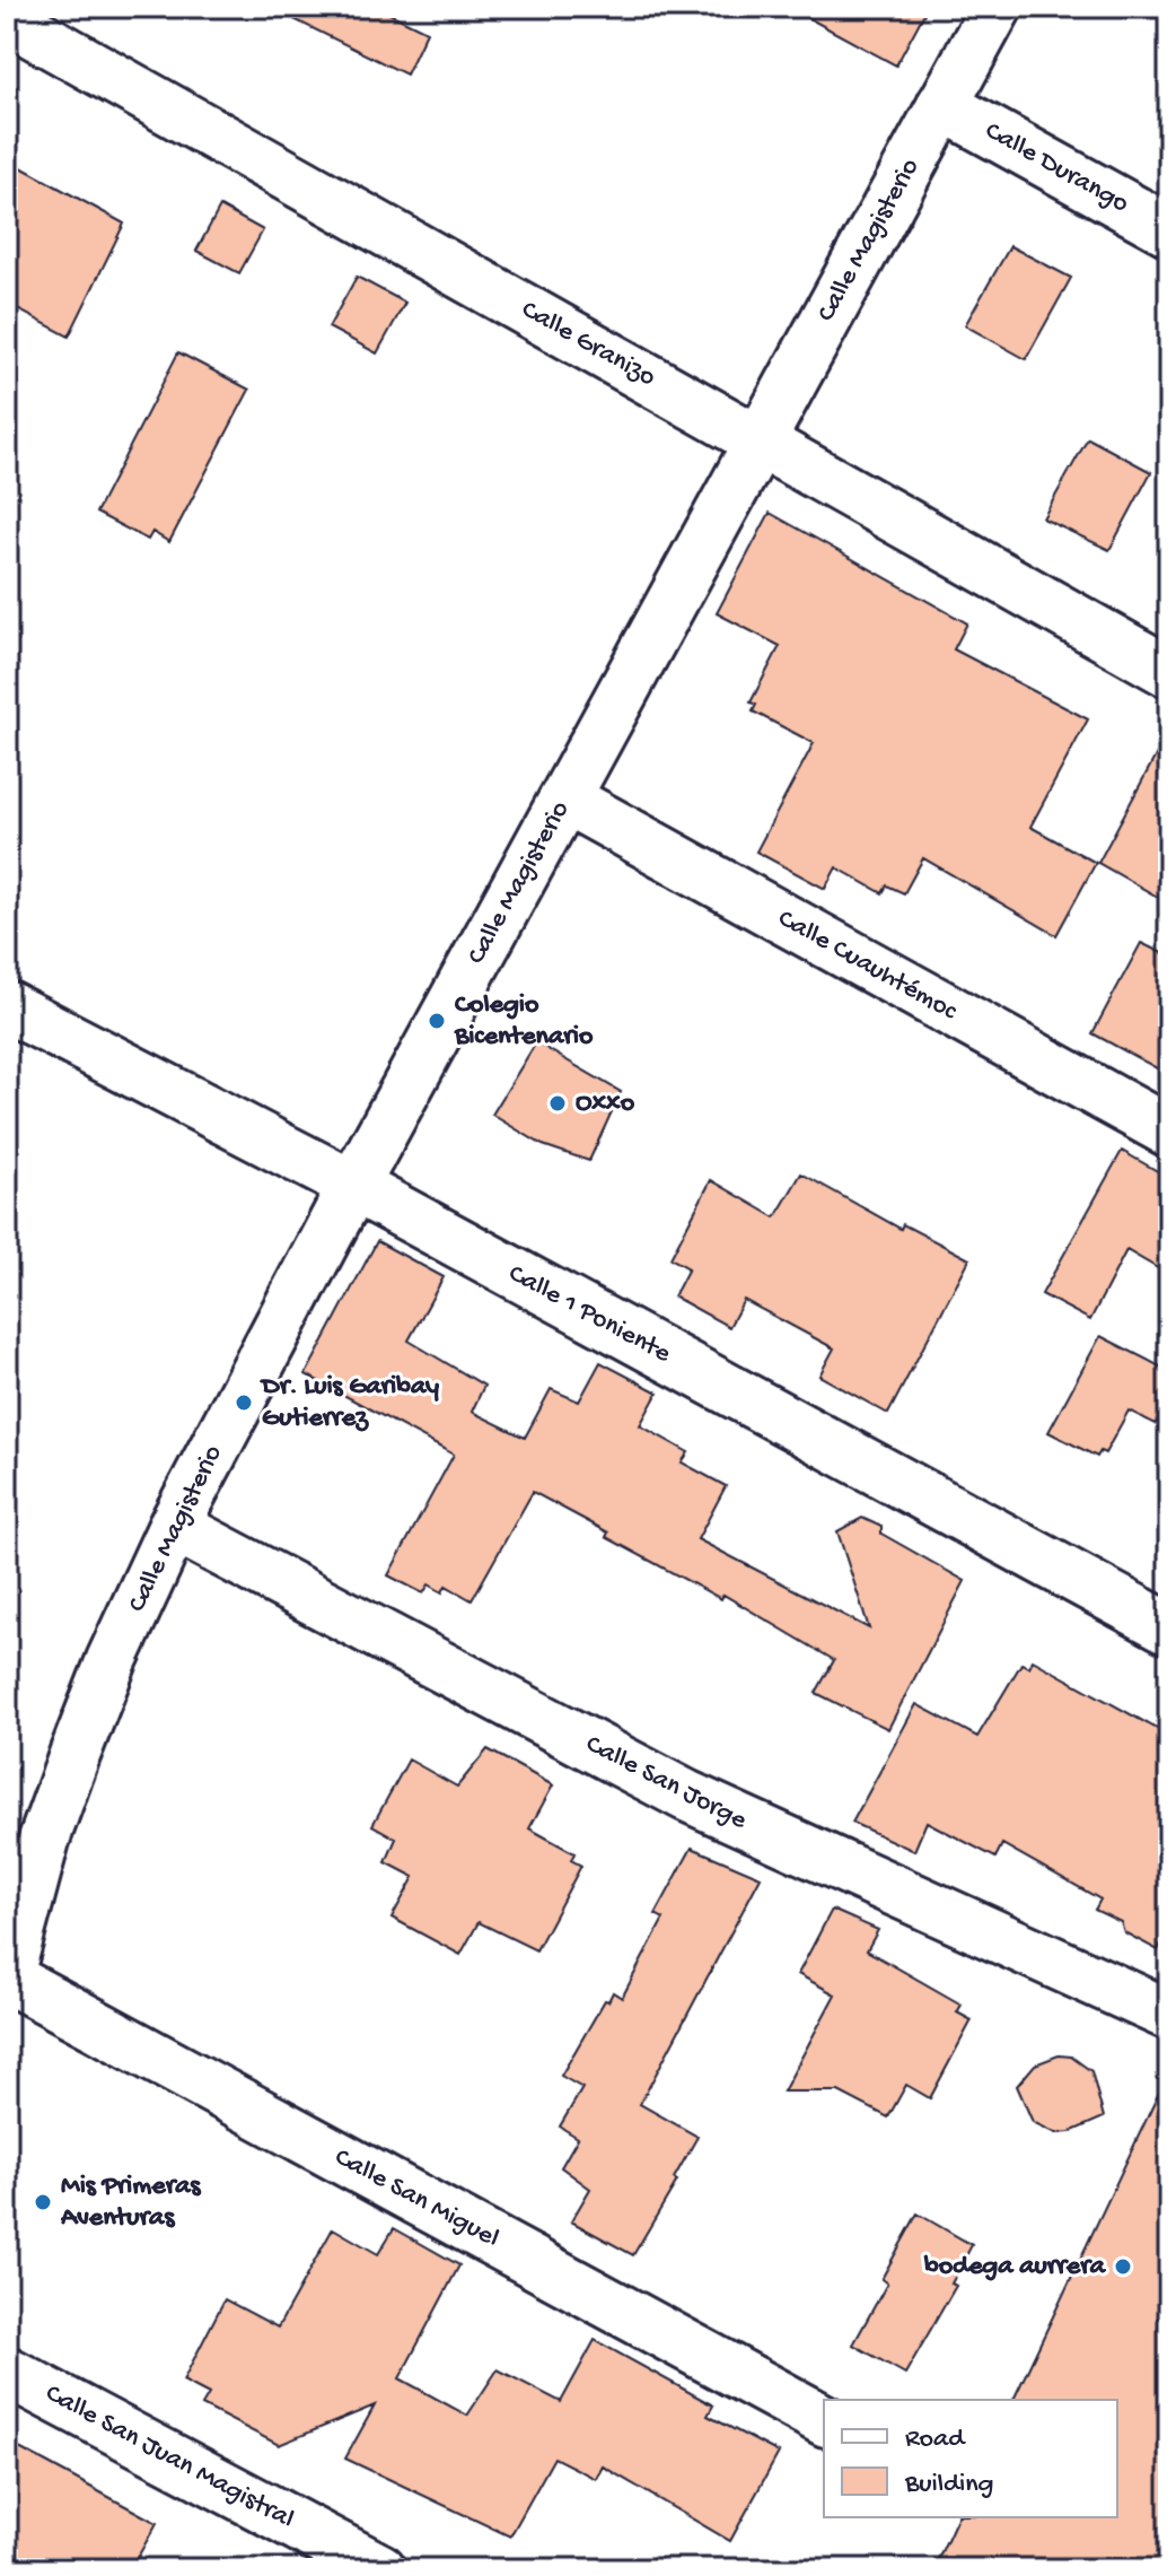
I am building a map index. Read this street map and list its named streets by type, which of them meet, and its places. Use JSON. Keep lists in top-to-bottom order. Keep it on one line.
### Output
{"streets":{"street":["Calle Durango","Calle Magisterio","Calle Granizo","Calle Cuauhtémoc","Calle 1 Poniente","Calle San Jorge","Calle San Miguel","Calle San Juan Magistral"]},"crossings":[["Calle Durango","Calle Magisterio"],["Calle Magisterio","Calle Granizo"],["Calle Magisterio","Calle Cuauhtémoc"],["Calle Magisterio","Calle 1 Poniente"],["Calle Magisterio","Calle San Jorge"],["Calle Magisterio","Calle San Miguel"]],"places":["Colegio Bicentenario","Oxxo","Dr. Luis Garibay Gutierrez","Mis Primeras Aventuras","bodega aurrera"],"legend":["Road","Building"]}
